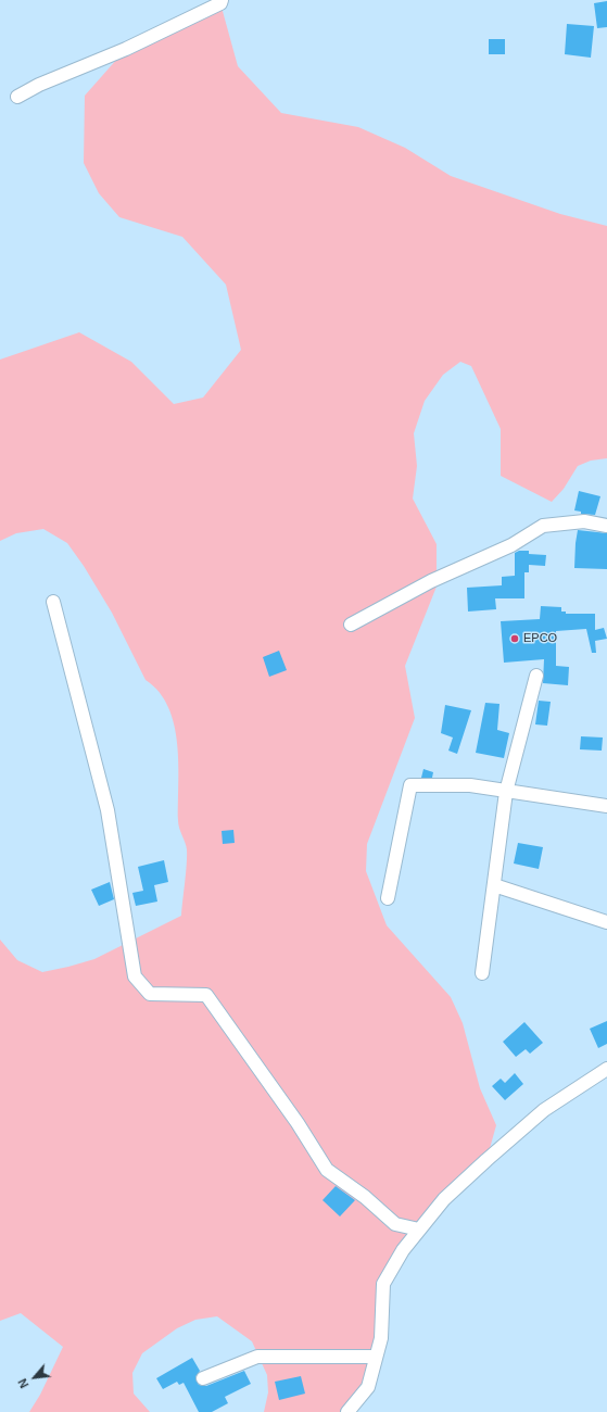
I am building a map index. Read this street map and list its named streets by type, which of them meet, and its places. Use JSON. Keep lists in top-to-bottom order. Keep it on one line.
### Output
{"places":["EPCO"],"north":"bottom left"}
